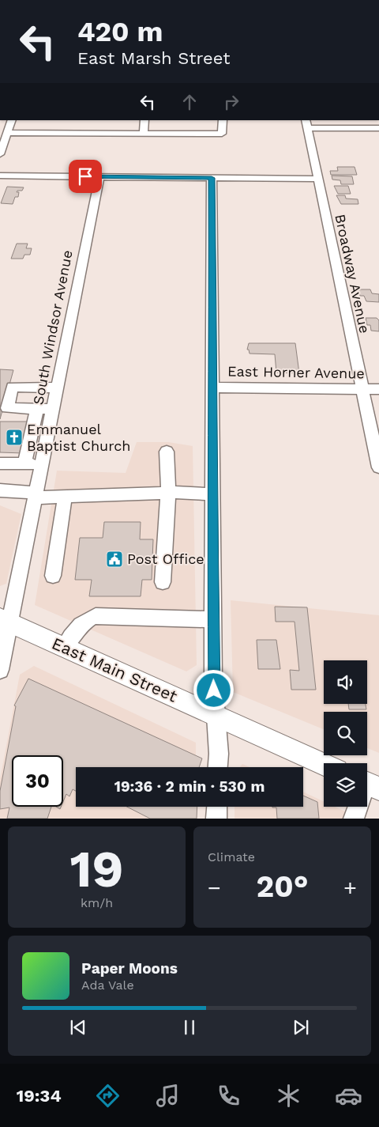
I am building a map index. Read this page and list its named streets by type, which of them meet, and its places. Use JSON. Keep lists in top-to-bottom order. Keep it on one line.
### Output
{"streets":{"main road":["East Main Street"],"street":["Broadway Avenue","South Windsor Avenue","East Horner Avenue"]},"crossings":[["Broadway Avenue","East Horner Avenue"],["South Windsor Avenue","East Main Street"]],"places":{"church":["Emmanuel Baptist Church"],"public building":["Post Office"]},"page":{"turn":["420 m","East Marsh Street"],"limit":"30","trip":"19:36 · 2 min · 530 m","tile":[["19","km/h"],"Climate"],"heat":["−","20°","+"],"song":["Paper Moons","Ada Vale"],"tabs":"19:34"}}
